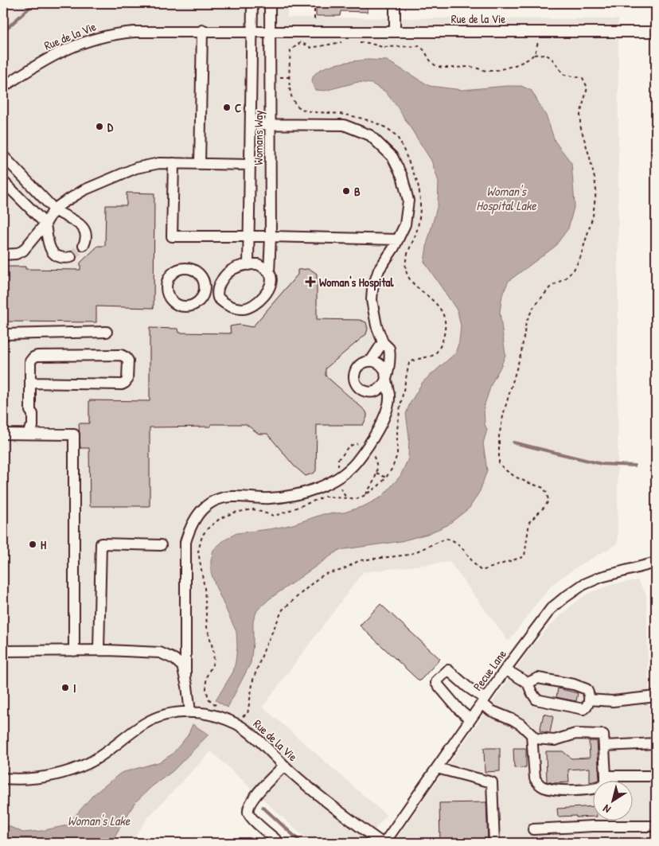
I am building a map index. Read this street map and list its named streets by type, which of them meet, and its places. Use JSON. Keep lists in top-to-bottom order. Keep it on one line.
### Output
{"streets":{"street":["Rue de la Vie","Womans Way","Pecue Lane"]},"crossings":[["Rue de la Vie","Womans Way"],["Rue de la Vie","Pecue Lane"]],"water":["Woman's Hospital Lake","Woman's Lake"],"places":{"other":["C","D","B","H","I"],"health":["Woman's Hospital"]},"north":"bottom left"}
